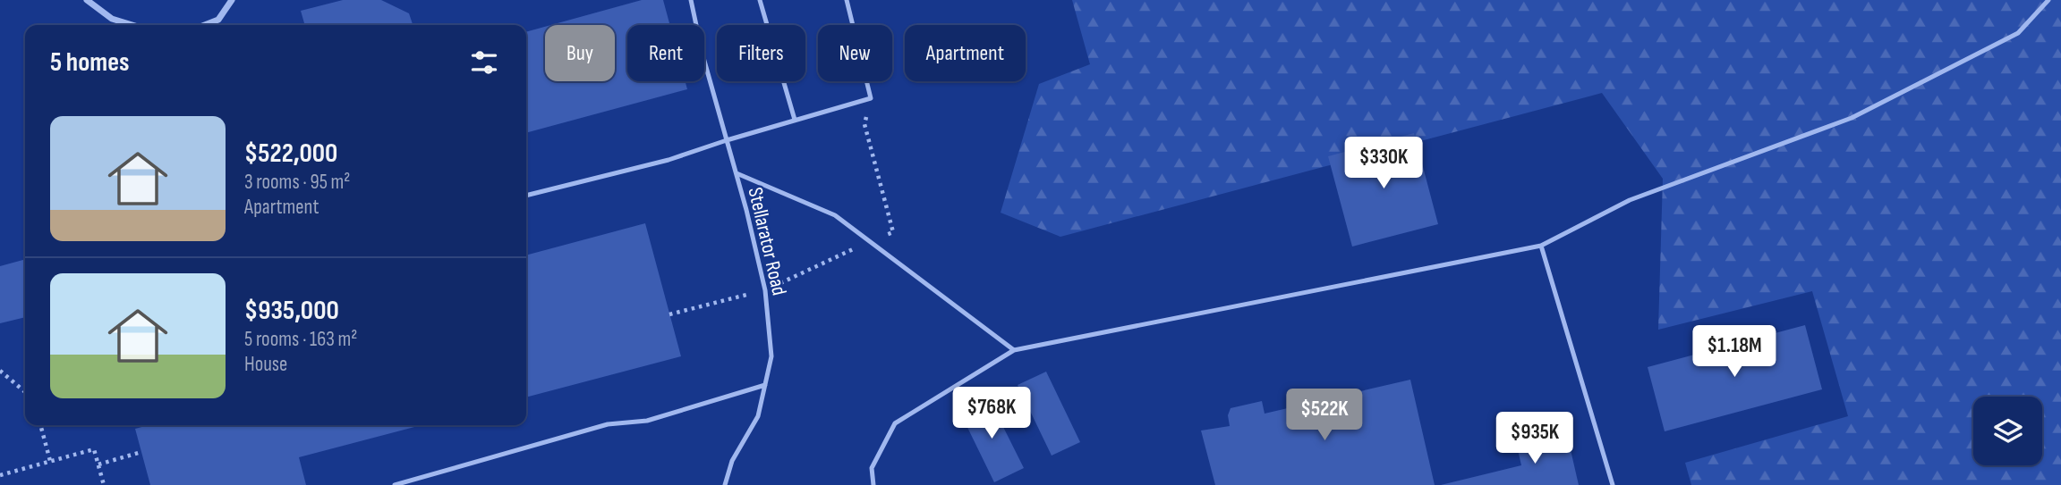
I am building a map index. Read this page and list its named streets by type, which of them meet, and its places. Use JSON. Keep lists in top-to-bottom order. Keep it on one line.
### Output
{"streets":{"lane":["Stellarator Road"]},"page":{"chip":["Buy","Rent","Filters","New","Apartment"],"heading":"5 homes","list":[{"name":"$522,000","note":"3 rooms · 95 m² · Apartment"},{"name":"$935,000","note":"5 rooms · 163 m² · House"}],"price":["$330K","$1.18M","$768K","$522K","$935K"]}}
